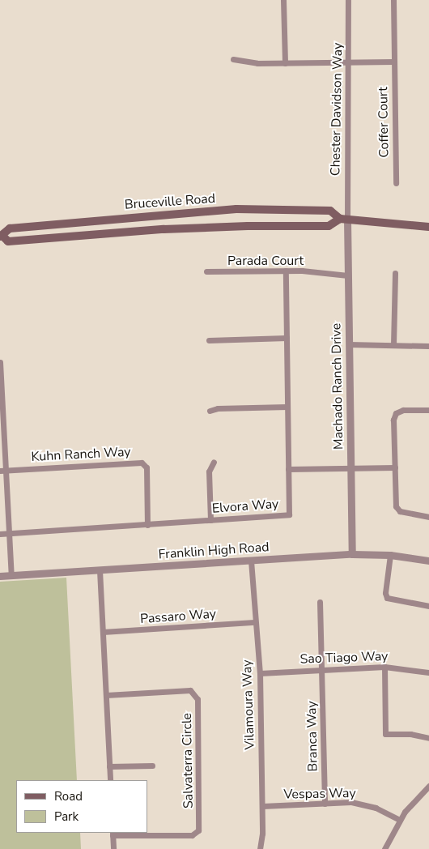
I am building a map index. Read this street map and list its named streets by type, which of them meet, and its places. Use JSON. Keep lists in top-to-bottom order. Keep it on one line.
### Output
{"streets":{"main road":["Bruceville Road"],"street":["Chester Davidson Way","Coffer Court","Parada Court","Machado Ranch Drive","Kuhn Ranch Way","Elvora Way","Franklin High Road","Passaro Way","Sao Tiago Way","Vilamoura Way","Branca Way","Salvaterra Circle","Vespas Way"]},"crossings":[["Chester Davidson Way","Bruceville Road"],["Chester Davidson Way","Machado Ranch Drive"],["Bruceville Road","Machado Ranch Drive"],["Parada Court","Machado Ranch Drive"],["Parada Court","Elvora Way"],["Machado Ranch Drive","Franklin High Road"],["Kuhn Ranch Way","Elvora Way"],["Franklin High Road","Vilamoura Way"],["Passaro Way","Vilamoura Way"],["Sao Tiago Way","Vilamoura Way"],["Sao Tiago Way","Branca Way"],["Vilamoura Way","Vespas Way"],["Branca Way","Vespas Way"]],"legend":["Road","Park"]}
